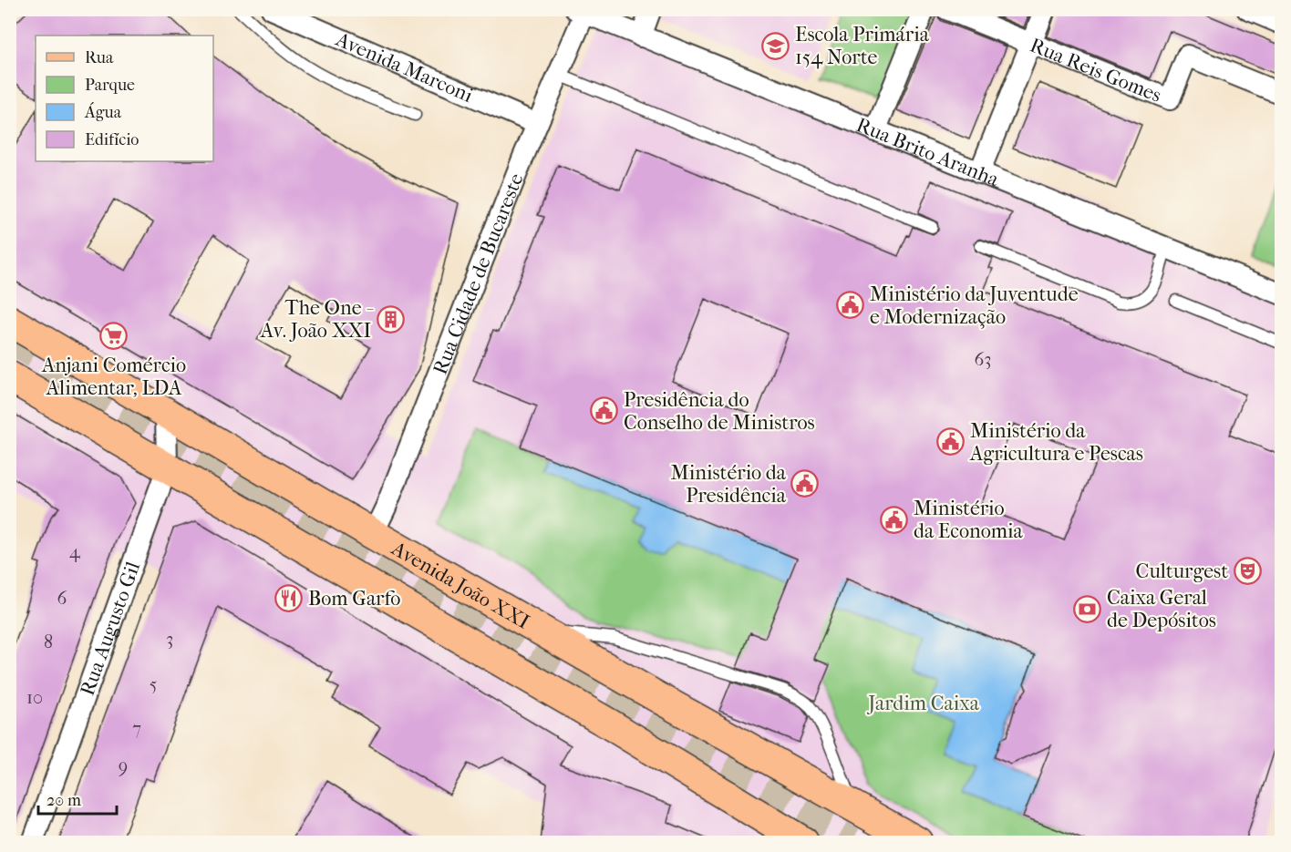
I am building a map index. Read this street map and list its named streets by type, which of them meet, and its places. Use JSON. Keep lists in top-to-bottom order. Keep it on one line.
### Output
{"streets":{"main road":["Avenida João XXI"],"street":["Avenida Marconi","Rua Reis Gomes","Rua Brito Aranha","Rua Cidade de Bucareste","Rua Augusto Gil"]},"crossings":[["Avenida Marconi","Rua Cidade de Bucareste"],["Rua Brito Aranha","Rua Cidade de Bucareste"],["Rua Cidade de Bucareste","Avenida João XXI"],["Avenida João XXI","Rua Augusto Gil"]],"parks":["Jardim Caixa"],"places":{"school or university":["Escola Primária 154 Norte"],"public building":["Ministério da Juventude e Modernização","Presidência do Conselho de Ministros","Ministério da Agricultura e Pescas","Ministério da Presidência","Ministério da Economia"],"building":["The One - Av. João XXI"],"supermarket":["Anjani Comércio Alimentar, LDA"],"theatre":["Culturgest"],"restaurant":["Bom Garfo"],"bank":["Caixa Geral de Depósitos"]},"house_numbers":["63","4","6","3","8","5","10","7","9"],"legend":["Rua","Parque","Água","Edifício"],"scale_bar":"20 m"}
